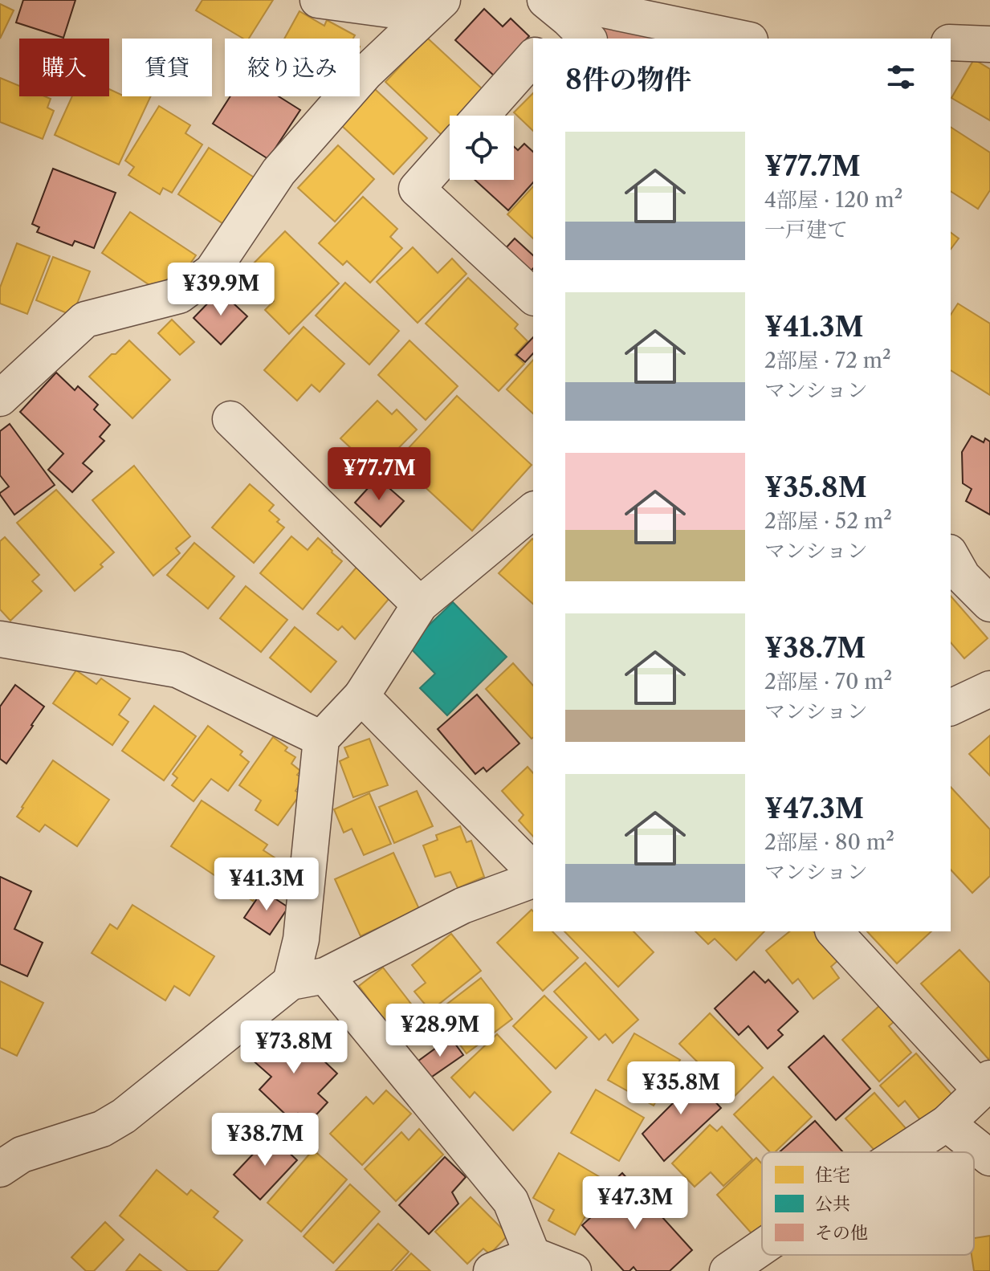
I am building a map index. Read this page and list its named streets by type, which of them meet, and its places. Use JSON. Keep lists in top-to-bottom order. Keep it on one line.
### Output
{"legend":["住宅","公共","その他"],"page":{"chip":["購入","賃貸","絞り込み"],"heading":"8件の物件","list":[{"name":"¥77.7M","note":"4部屋 · 120 m² · 一戸建て"},{"name":"¥41.3M","note":"2部屋 · 72 m² · マンション"},{"name":"¥35.8M","note":"2部屋 · 52 m² · マンション"},{"name":"¥38.7M","note":"2部屋 · 70 m² · マンション"},{"name":"¥47.3M","note":"2部屋 · 80 m² · マンション"}],"price":["¥39.9M","¥77.7M","¥41.3M","¥28.9M","¥73.8M","¥35.8M","¥38.7M","¥47.3M"]}}
